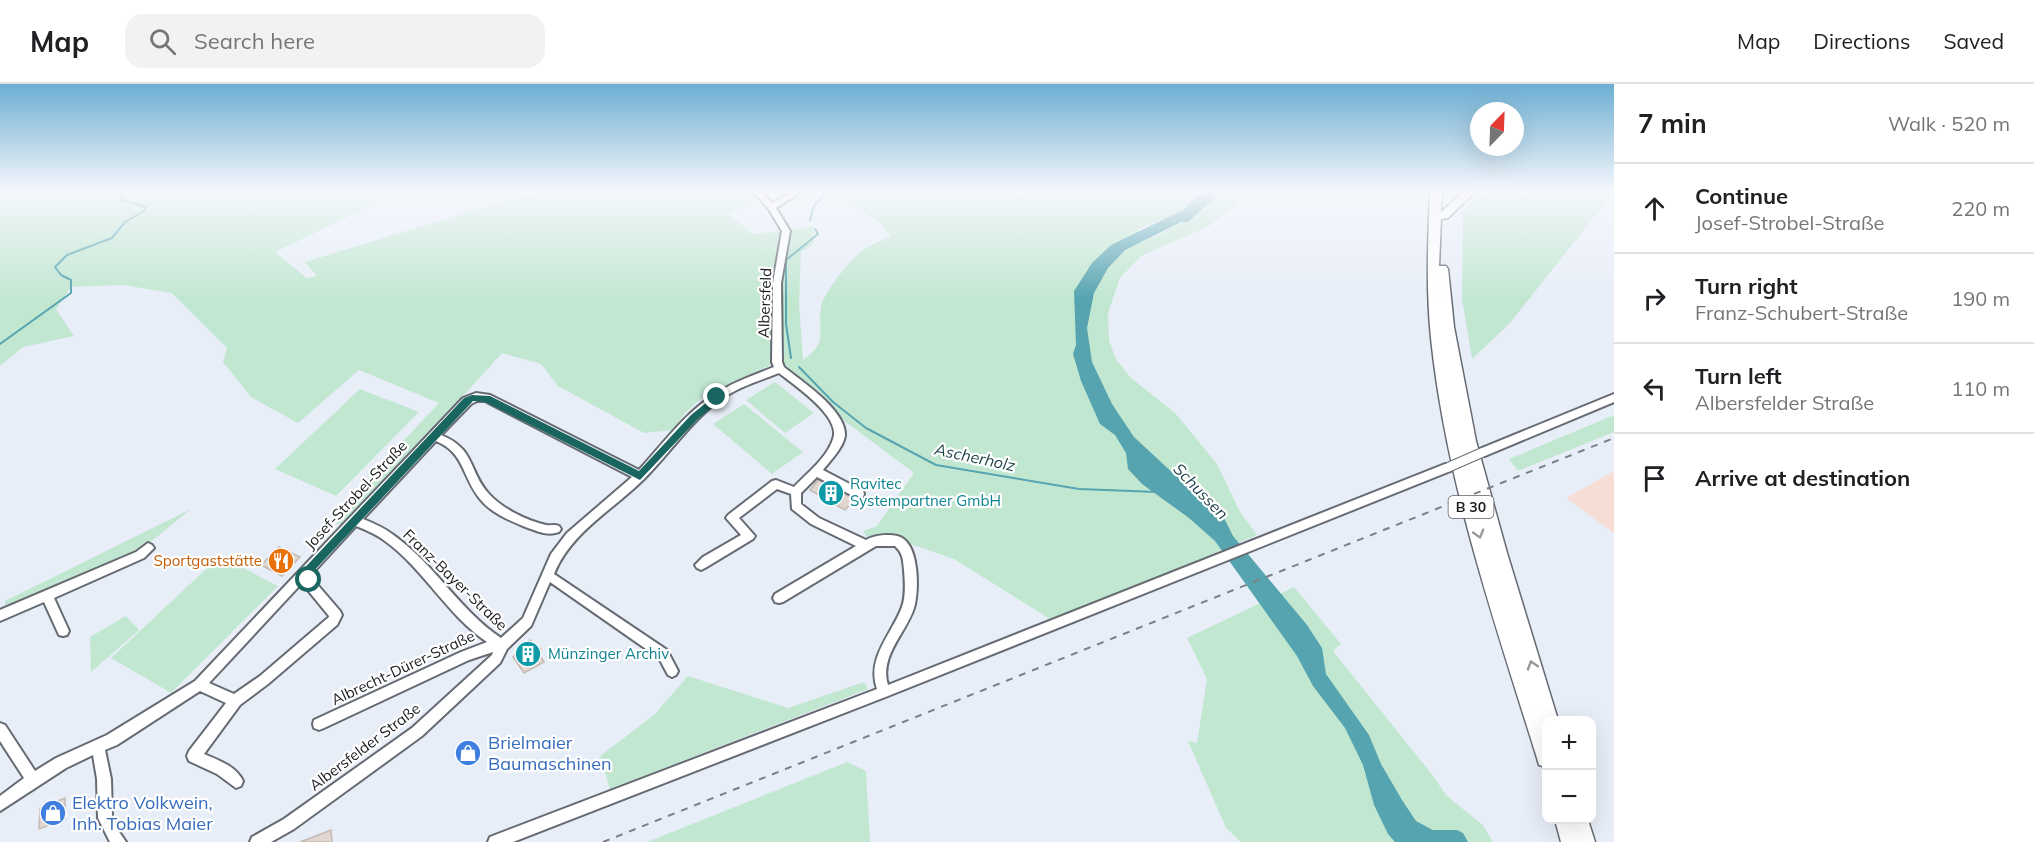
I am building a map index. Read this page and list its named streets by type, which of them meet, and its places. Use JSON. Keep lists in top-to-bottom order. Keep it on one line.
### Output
{"streets":{"highway":["B 30"],"street":["Albersfeld","Josef-Strobel-Straße","Franz-Bayer-Straße","Albrecht-Dürer-Straße","Albersfelder Straße"]},"crossings":[["Albersfeld","Albersfelder Straße"],["Josef-Strobel-Straße","Franz-Bayer-Straße"],["Josef-Strobel-Straße","Albersfelder Straße"],["Franz-Bayer-Straße","Albrecht-Dürer-Straße"],["Franz-Bayer-Straße","Albersfelder Straße"],["Albrecht-Dürer-Straße","Albersfelder Straße"]],"water":["Ascherholz","Schussen"],"places":{"building":["Ravitec Systempartner GmbH","Münzinger Archiv"],"restaurant":["Sportgaststätte"],"shop":["Brielmaier Baumaschinen","Elektro Volkwein, Inh. Tobias Maier"]},"north":"top right","page":{"header":"Map","search":"Search here","nav":["Map","Directions","Saved"],"heading":["7 min","Walk · 520 m"],"list":[["Continue","Josef-Strobel-Straße","220 m"],["Turn right","Franz-Schubert-Straße","190 m"],["Turn left","Albersfelder Straße","110 m"],"Arrive at destination"],"map_buttons":["+","−"]}}
